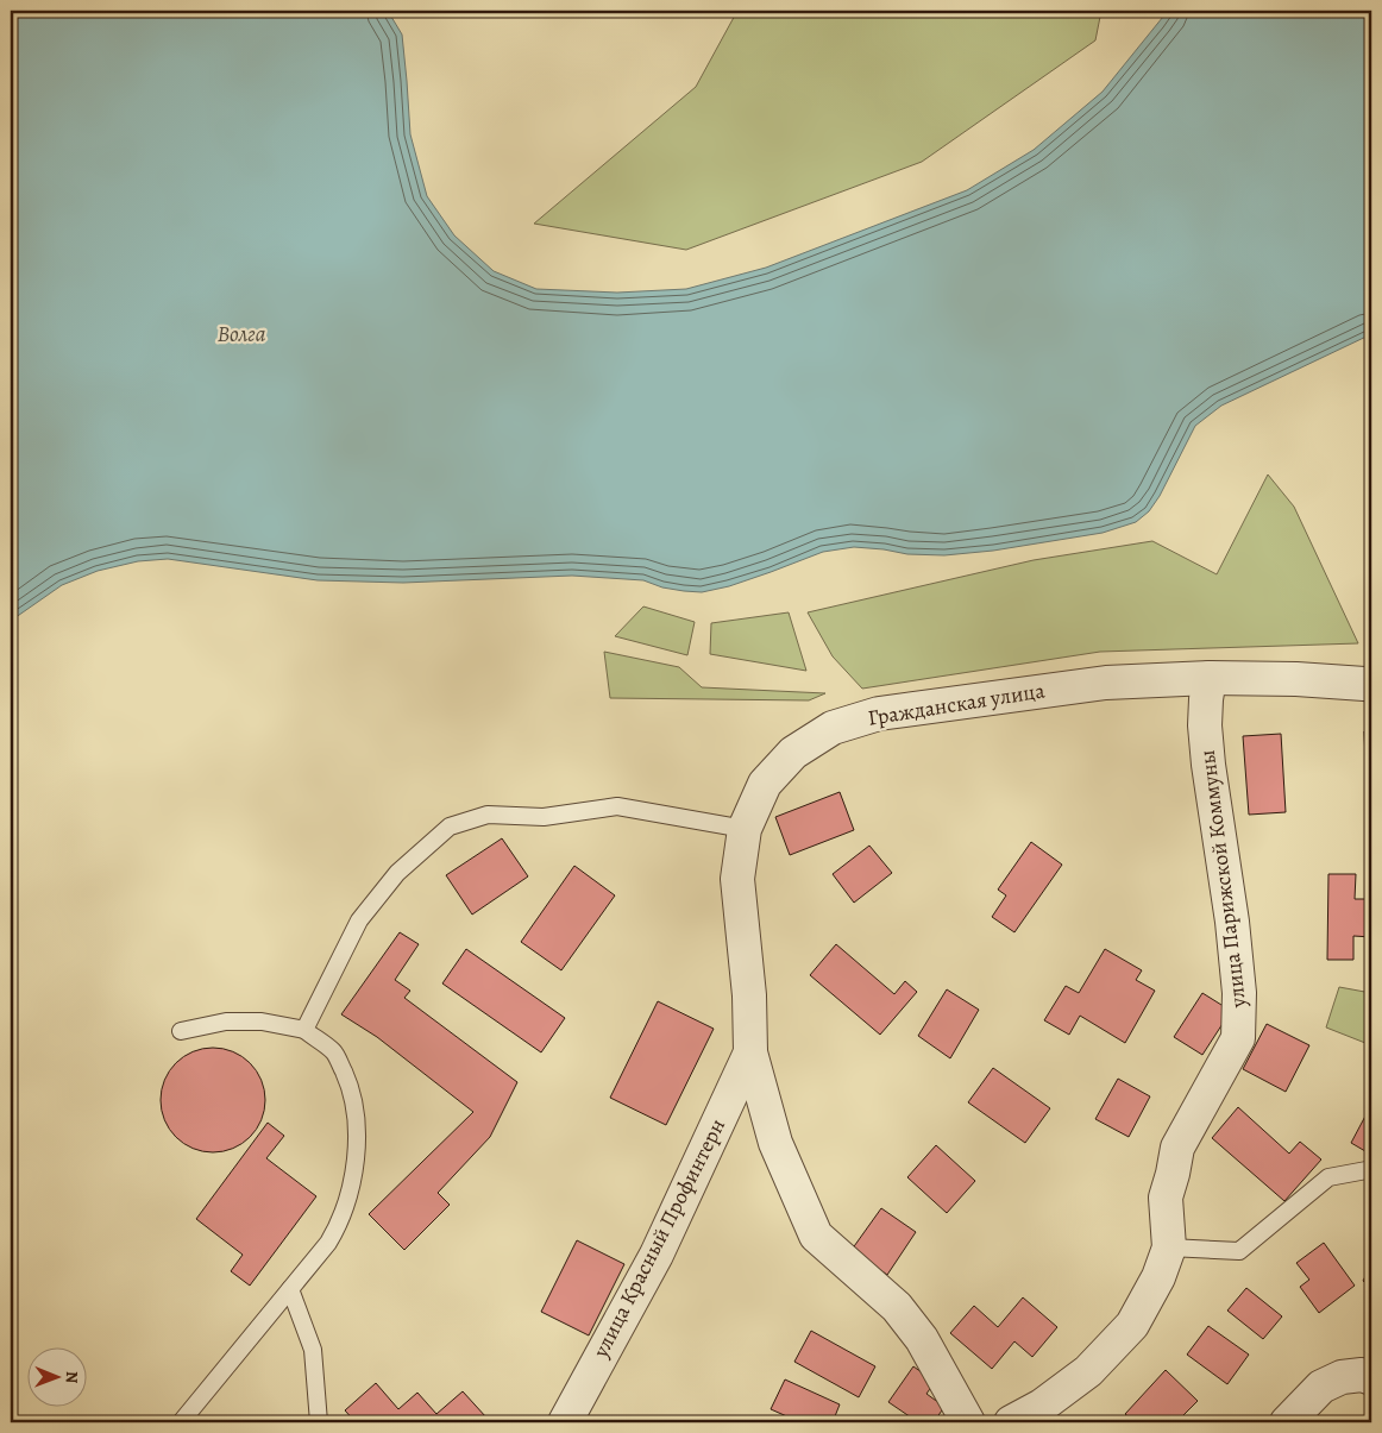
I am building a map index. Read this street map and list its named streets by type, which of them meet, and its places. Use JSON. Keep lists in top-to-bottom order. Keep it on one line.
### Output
{"streets":{"street":["Гражданская улица","улица Парижской Коммуны","улица Красный Профинтерн"]},"crossings":[["Гражданская улица","улица Парижской Коммуны"],["Гражданская улица","улица Красный Профинтерн"]],"water":["Волга"],"north":"right"}
